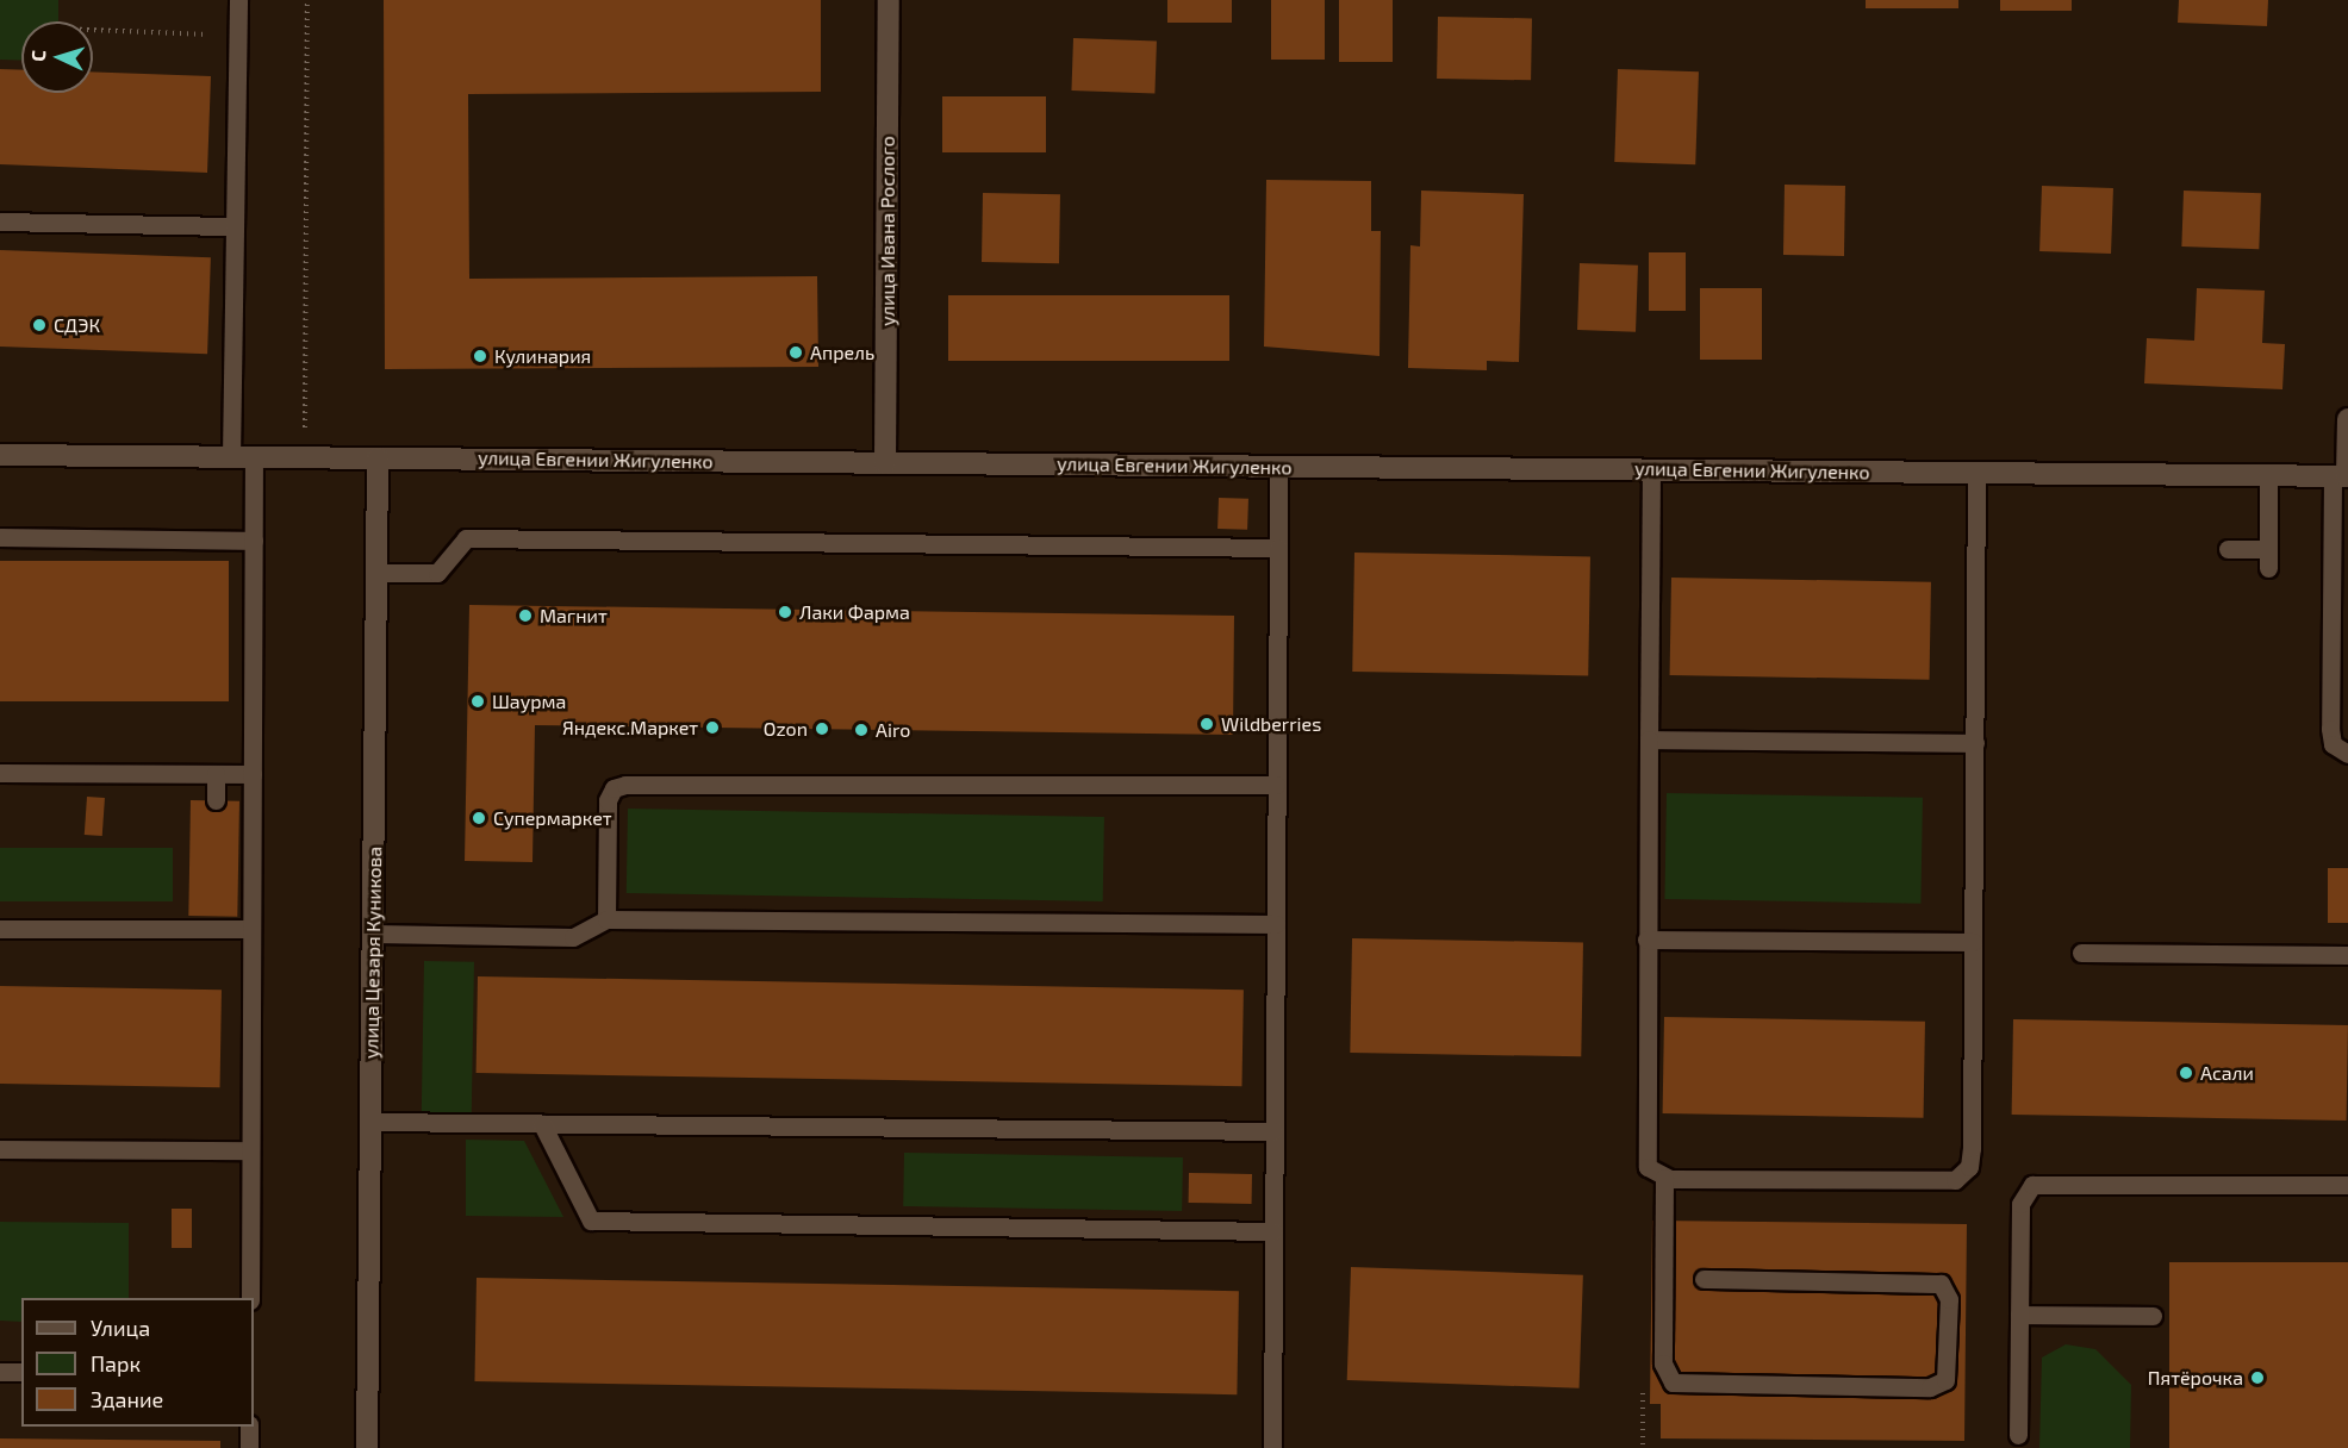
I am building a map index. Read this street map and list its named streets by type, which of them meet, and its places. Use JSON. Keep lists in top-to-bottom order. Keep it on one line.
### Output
{"streets":{"street":["улица Ивана Рослого","улица Евгении Жигуленко","улица Цезаря Куникова"]},"crossings":[["улица Ивана Рослого","улица Евгении Жигуленко"],["улица Евгении Жигуленко","улица Цезаря Куникова"]],"places":["СДЭК","Апрель","Кулинария","Лаки Фарма","Магнит","Шаурма","Wildberries","Яндекс.Маркет","Ozon","Airo","Супермаркет","Асали","Пятёрочка"],"legend":["Улица","Парк","Здание"],"north":"left"}
